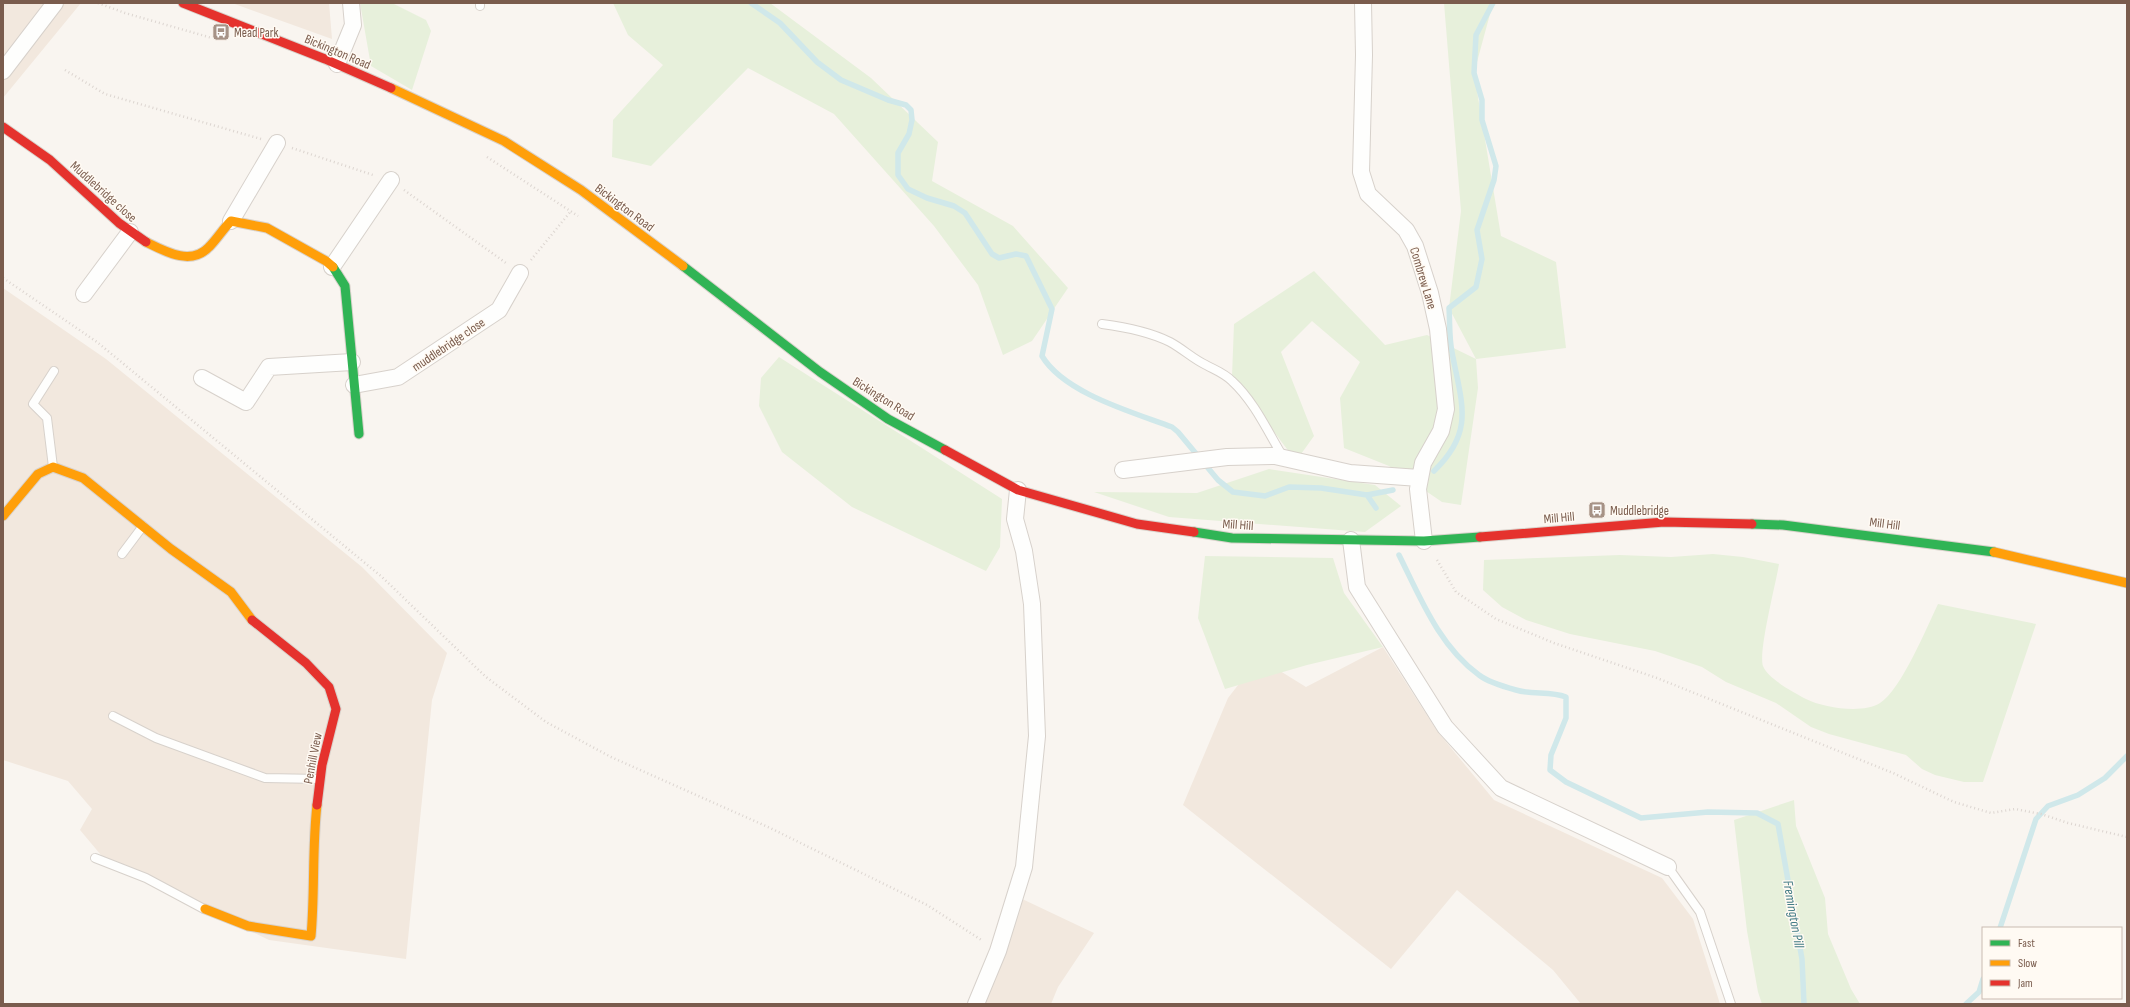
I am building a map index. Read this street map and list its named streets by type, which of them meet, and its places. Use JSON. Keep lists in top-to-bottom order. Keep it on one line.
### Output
{"streets":{"main road":["Bickington Road","Muddlebridge close","Mill Hill","Penhill View"],"street":["Combrew Lane","muddlebridge close"]},"crossings":[["Bickington Road","Mill Hill"],["Muddlebridge close","muddlebridge close"],["Combrew Lane","Mill Hill"]],"water":["Fremington Pill"],"places":{"bus stop":["Mead Park","Muddlebridge"]},"legend":["Fast","Slow","Jam"]}
